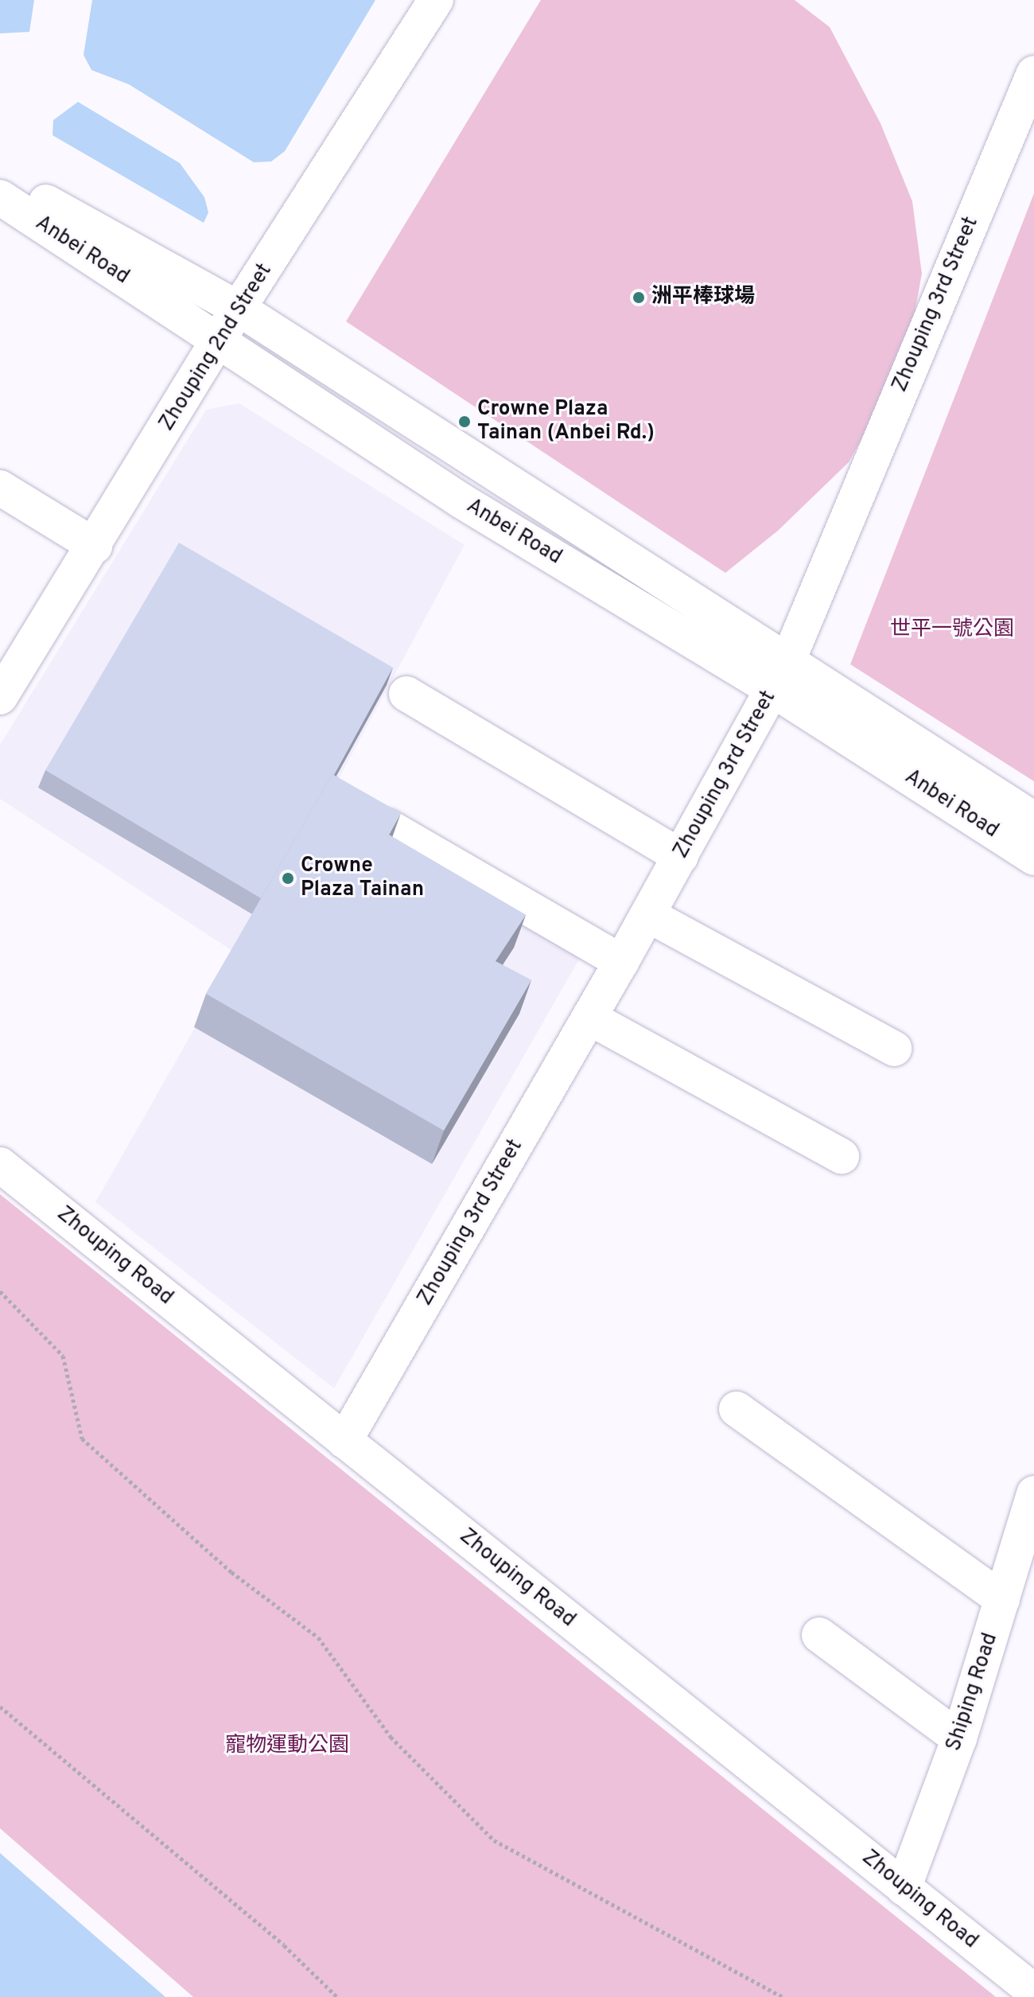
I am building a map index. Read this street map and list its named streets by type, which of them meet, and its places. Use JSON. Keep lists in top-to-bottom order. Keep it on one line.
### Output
{"streets":{"street":["Anbei Road","Zhouping 3rd Street","Zhouping 2nd Street","Zhouping Road","Shiping Road"]},"crossings":[["Anbei Road","Zhouping 3rd Street"],["Anbei Road","Zhouping 2nd Street"],["Zhouping 3rd Street","Zhouping Road"],["Zhouping Road","Shiping Road"]],"parks":["世平一號公園","寵物運動公園"],"places":["洲平棒球場","Crowne Plaza Tainan (Anbei Rd.)","Crowne Plaza Tainan"]}
